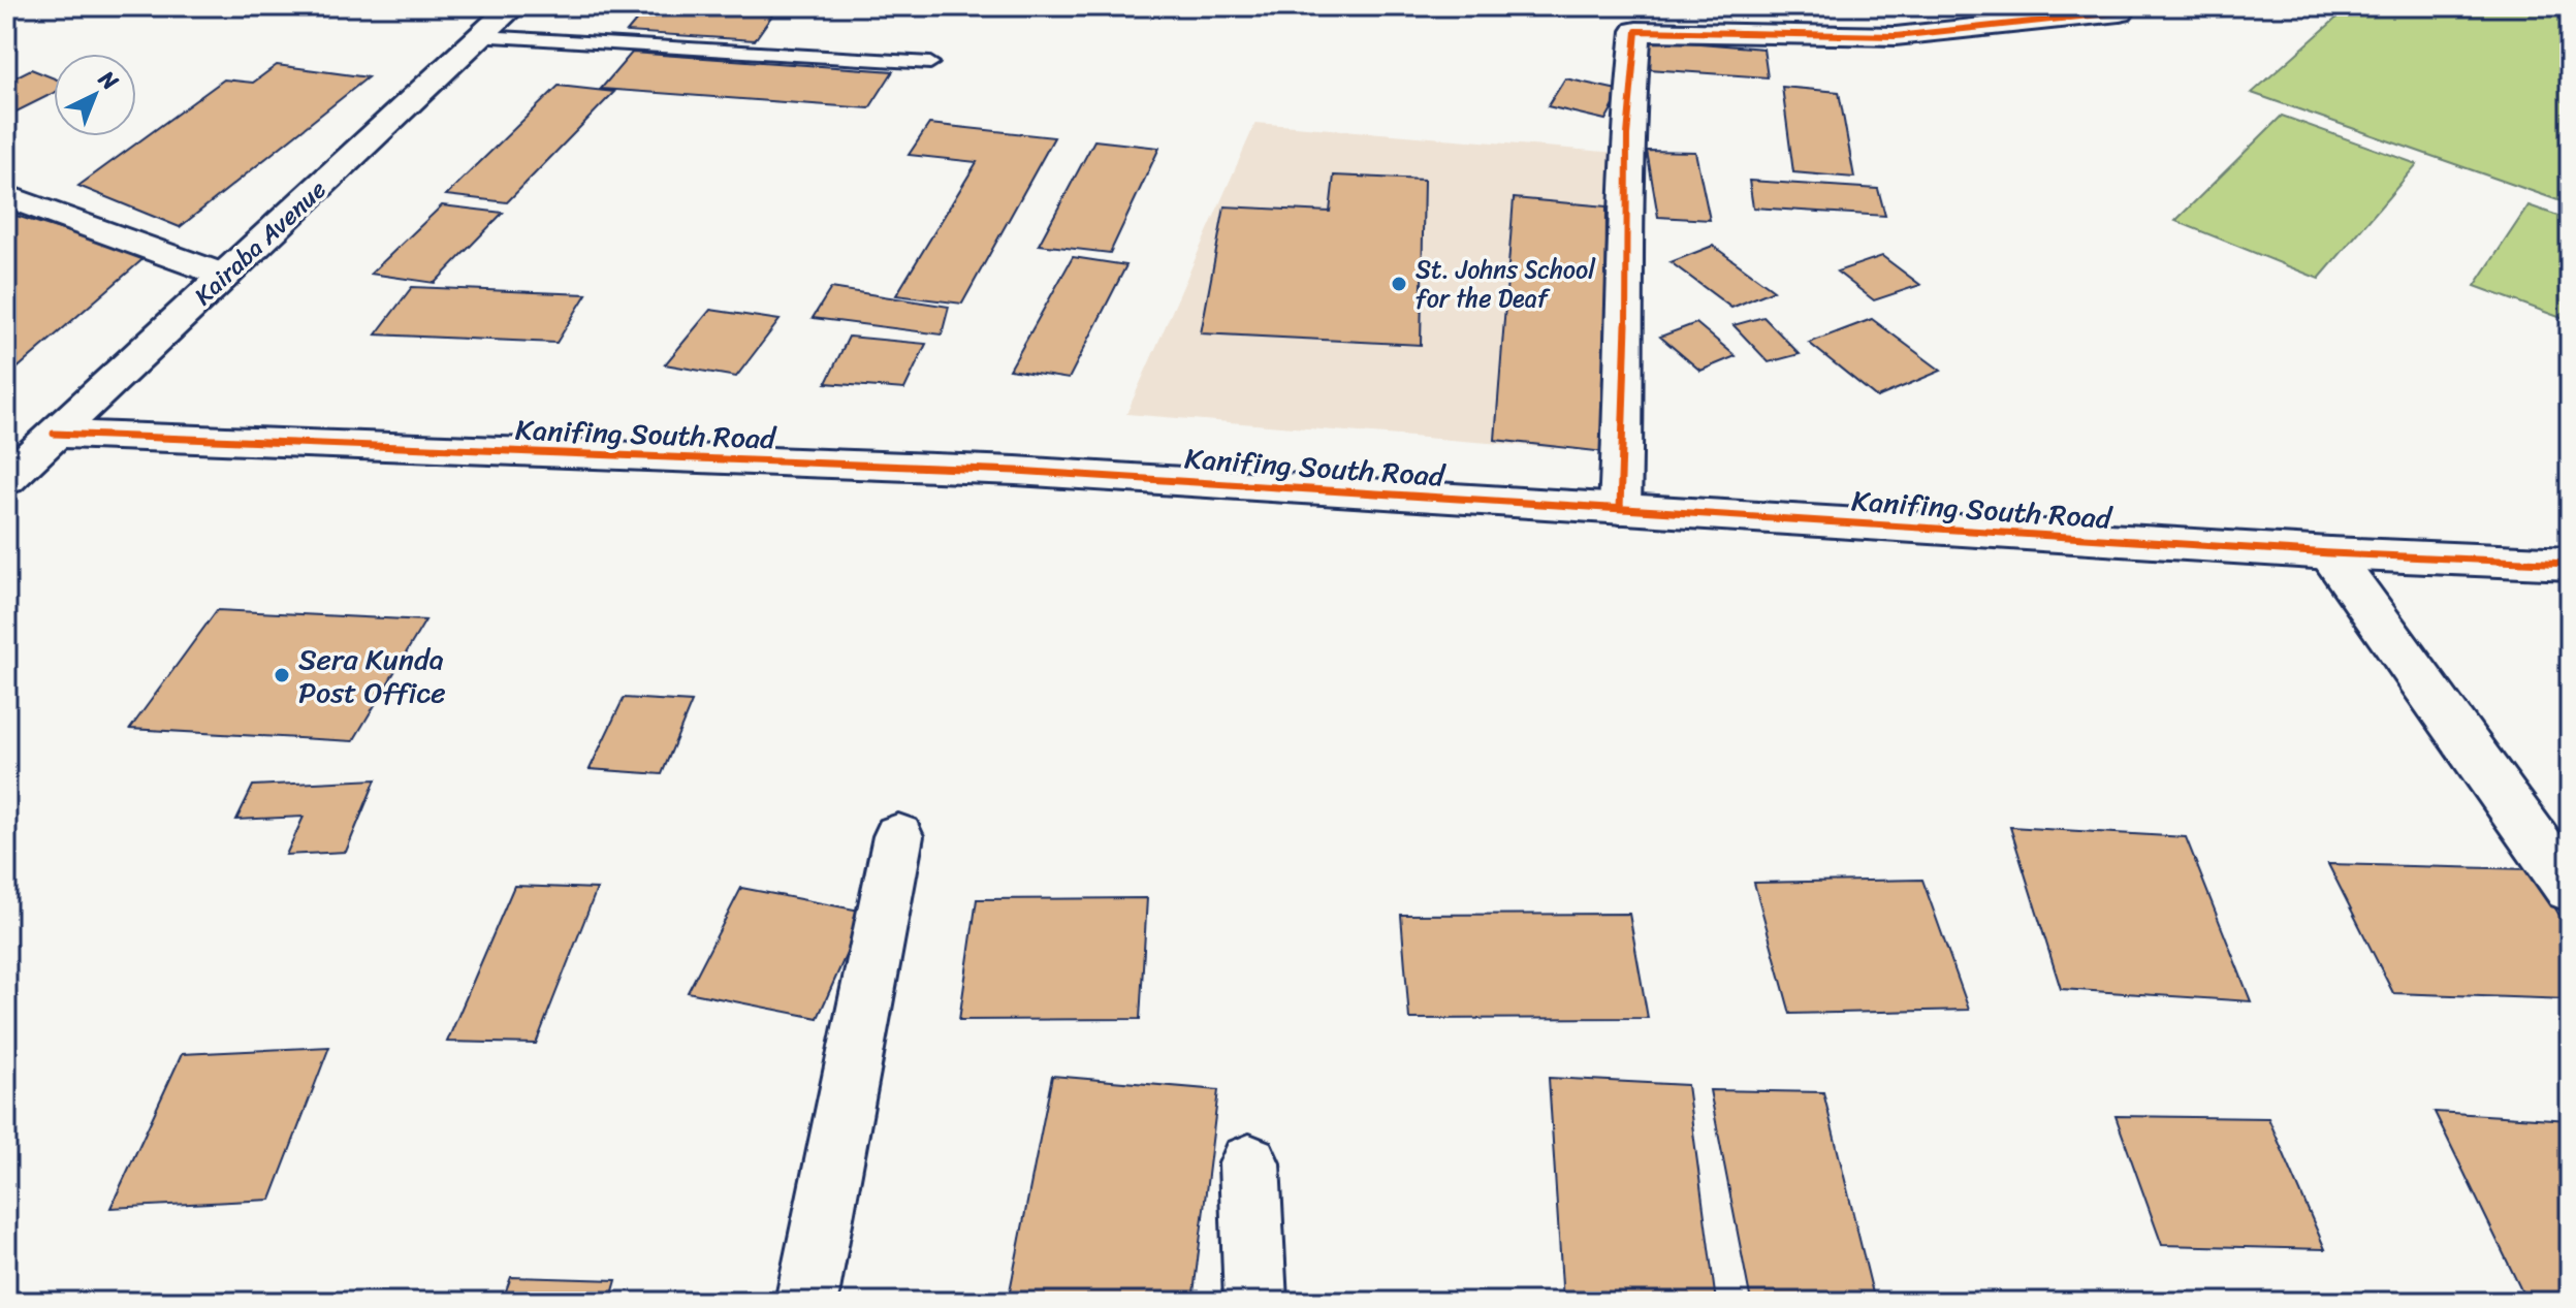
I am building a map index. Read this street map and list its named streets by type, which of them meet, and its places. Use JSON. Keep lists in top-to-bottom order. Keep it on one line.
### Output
{"streets":{"street":["Kairaba Avenue","Kanifing South Road"]},"crossings":[["Kairaba Avenue","Kanifing South Road"]],"places":["St. Johns School for the Deaf","Sera Kunda Post Office"],"north":"top right"}
